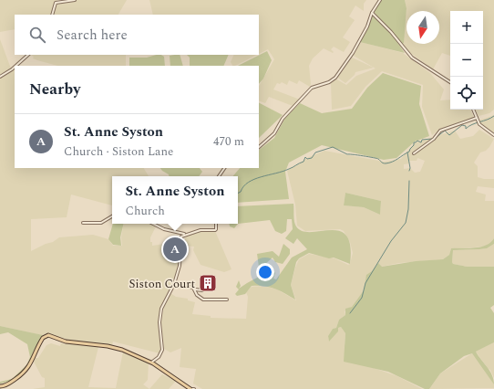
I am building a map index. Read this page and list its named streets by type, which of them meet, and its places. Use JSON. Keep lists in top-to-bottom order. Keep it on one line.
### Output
{"places":{"building":["Siston Court"]},"north":"bottom","page":{"map_buttons":["+","−"],"search":"Search here","heading":"Nearby","list":[{"mark":"A","name":"St. Anne Syston","note":"Church · Siston Lane","value":"470 m"}],"popup":["St. Anne Syston","Church"],"pins":"A"}}
